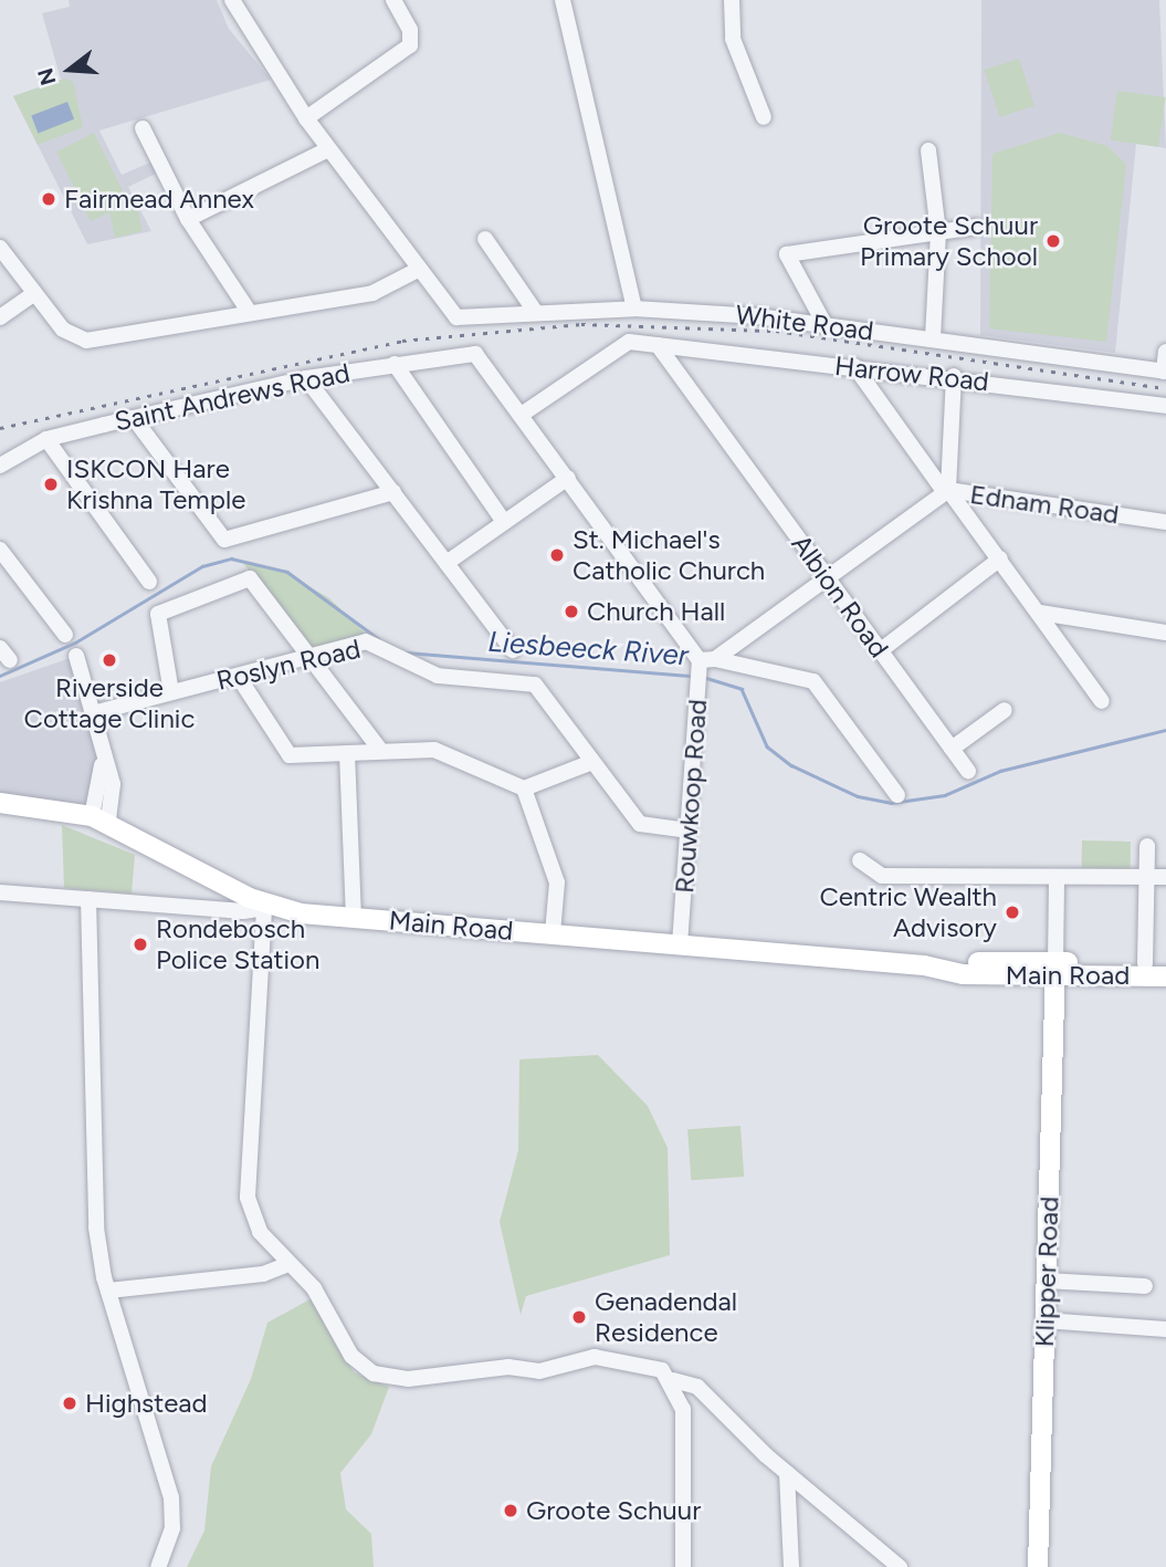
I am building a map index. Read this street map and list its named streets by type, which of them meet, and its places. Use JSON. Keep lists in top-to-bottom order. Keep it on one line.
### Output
{"streets":{"main road":["Main Road","Klipper Road"],"street":["White Road","Harrow Road","Saint Andrews Road","Ednam Road","Albion Road","Roslyn Road","Rouwkoop Road"]},"crossings":[["Harrow Road","Albion Road"],["Harrow Road","Rouwkoop Road"],["Saint Andrews Road","Rouwkoop Road"],["Ednam Road","Albion Road"],["Ednam Road","Rouwkoop Road"],["Roslyn Road","Rouwkoop Road"],["Rouwkoop Road","Main Road"],["Main Road","Klipper Road"]],"water":["Liesbeeck River"],"places":["Fairmead Annex","Groote Schuur Primary School","ISKCON Hare Krishna Temple","St. Michael's Catholic Church","Church Hall","Riverside Cottage Clinic","Centric Wealth Advisory","Rondebosch Police Station","Genadendal Residence","Highstead","Groote Schuur"],"north":"left"}
